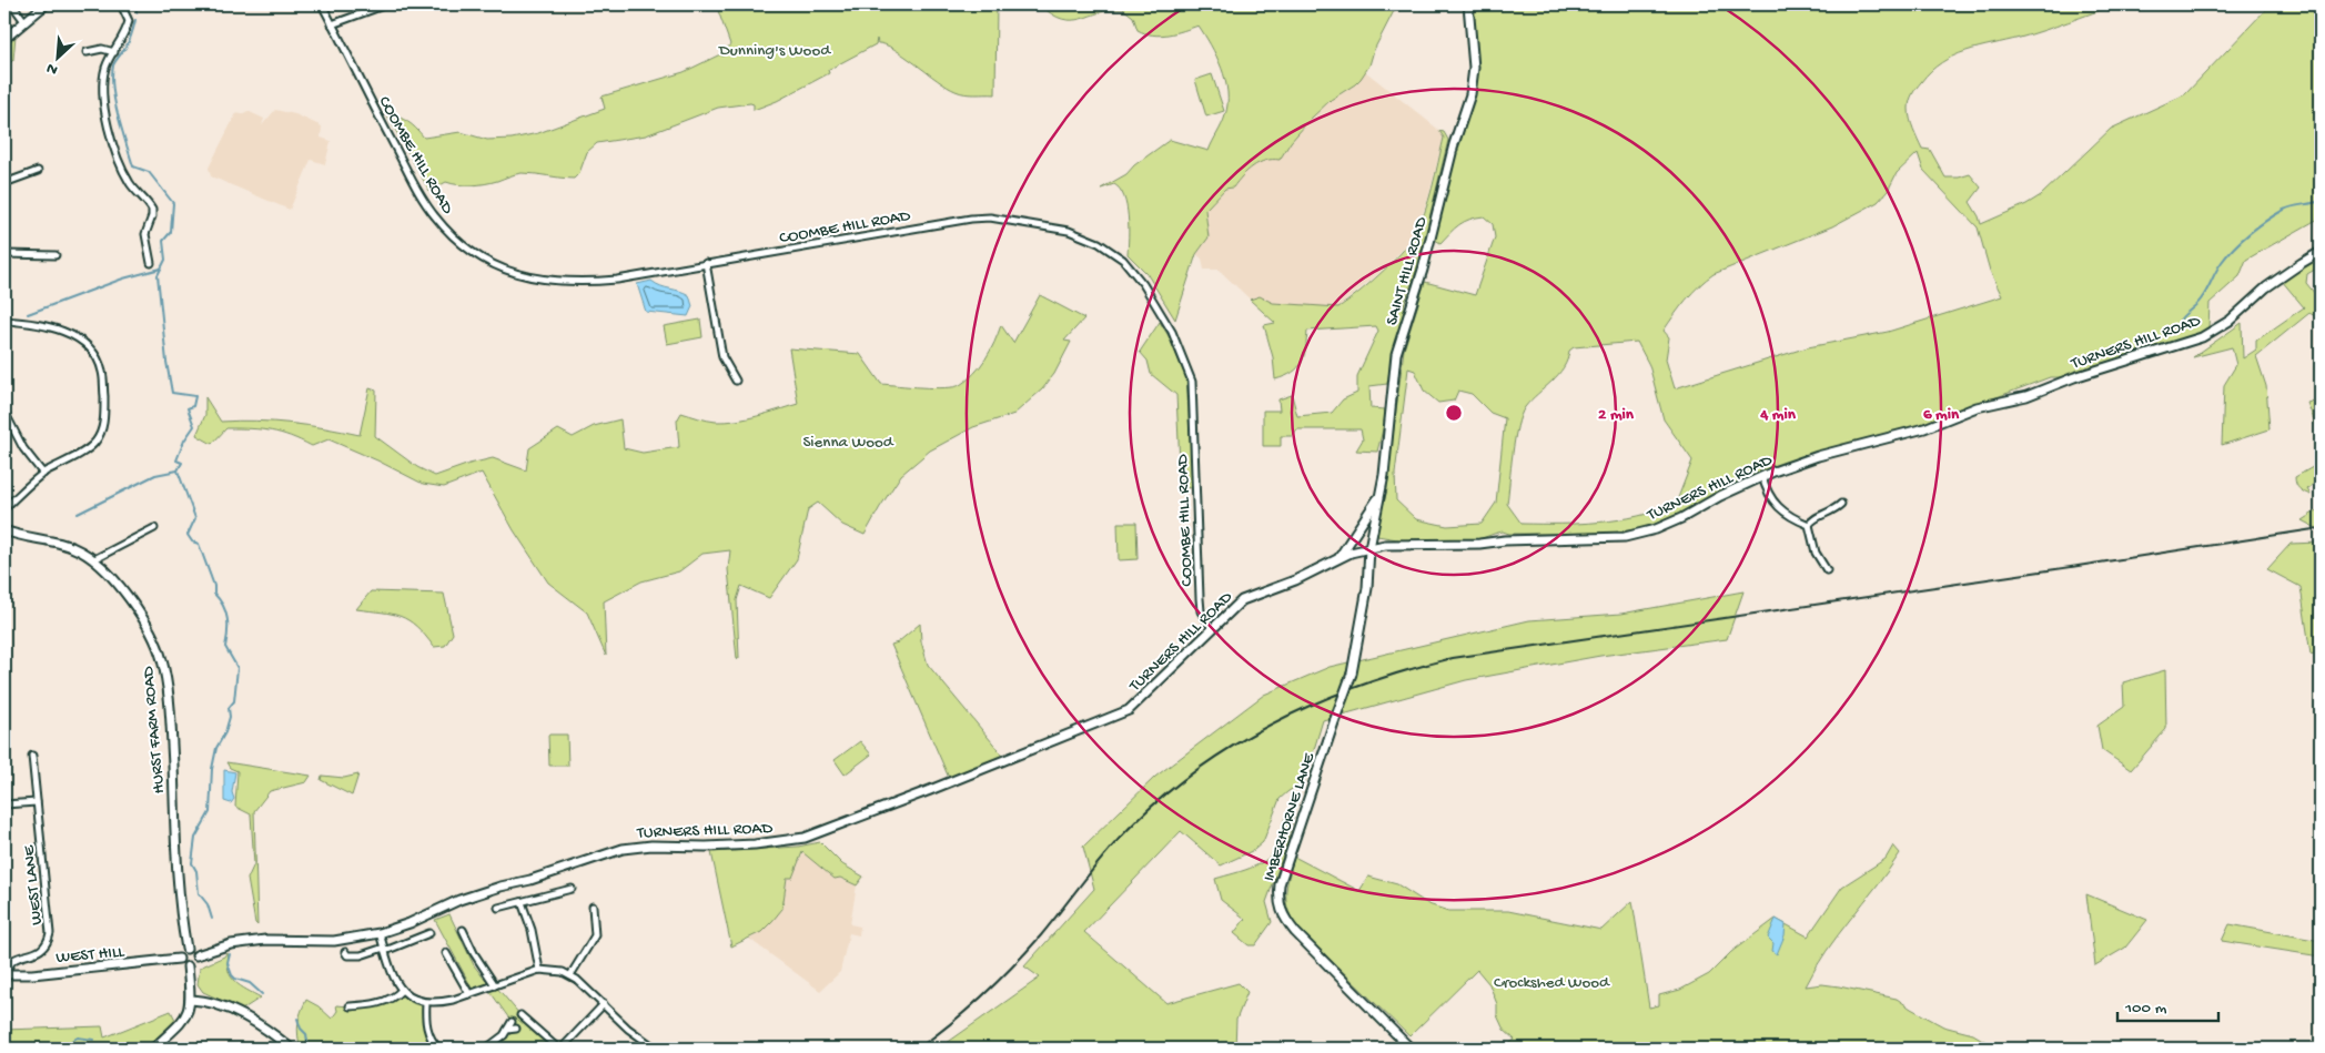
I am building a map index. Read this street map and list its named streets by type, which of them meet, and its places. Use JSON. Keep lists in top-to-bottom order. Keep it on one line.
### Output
{"streets":{"main road":["SAINT HILL ROAD","TURNERS HILL ROAD","HURST FARM ROAD","IMBERHORNE LANE","WEST HILL"],"street":["COOMBE HILL ROAD","WEST LANE"]},"crossings":[["COOMBE HILL ROAD","TURNERS HILL ROAD"],["SAINT HILL ROAD","TURNERS HILL ROAD"],["SAINT HILL ROAD","IMBERHORNE LANE"],["TURNERS HILL ROAD","HURST FARM ROAD"],["TURNERS HILL ROAD","IMBERHORNE LANE"],["TURNERS HILL ROAD","WEST HILL"],["HURST FARM ROAD","WEST HILL"],["WEST LANE","WEST HILL"]],"parks":["Dunning's Wood","Sienna Wood","Crockshed Wood"],"scale_bar":"100 m","north":"bottom left","rings":["2 min","4 min","6 min"]}
